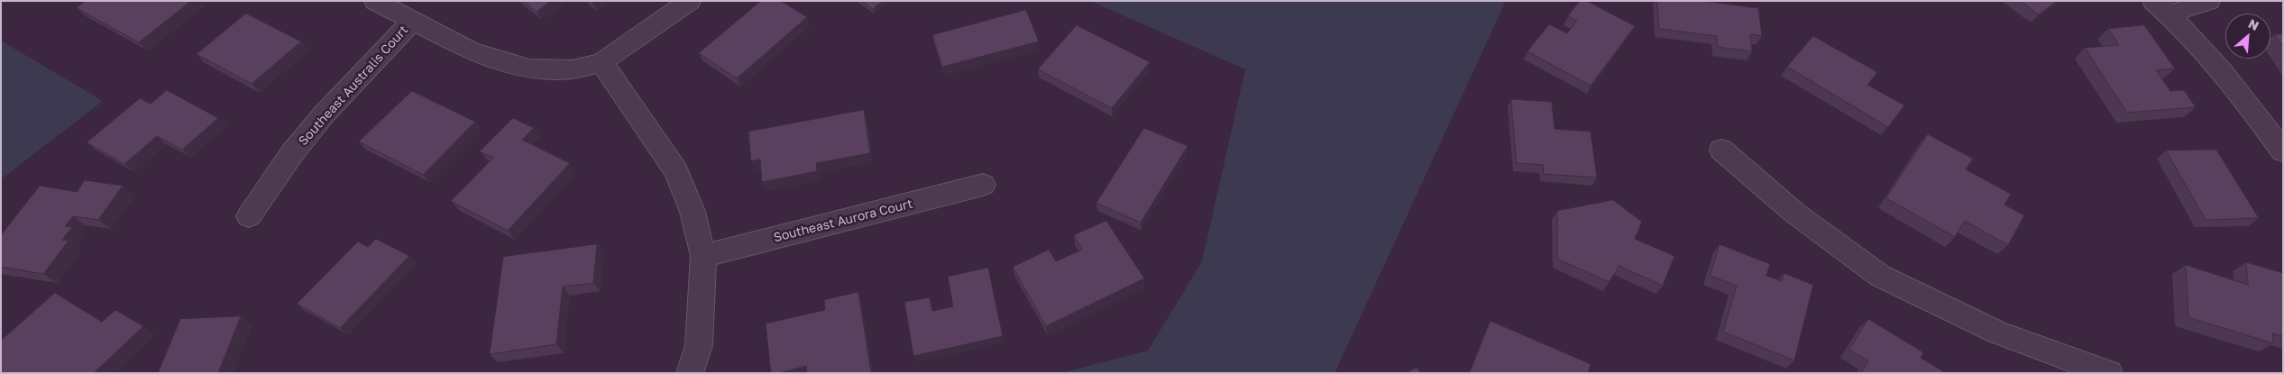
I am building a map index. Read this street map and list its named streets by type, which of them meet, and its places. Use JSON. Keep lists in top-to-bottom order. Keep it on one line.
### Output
{"streets":{"street":["Southeast Australis Court","Southeast Aurora Court"]},"north":"top right"}
